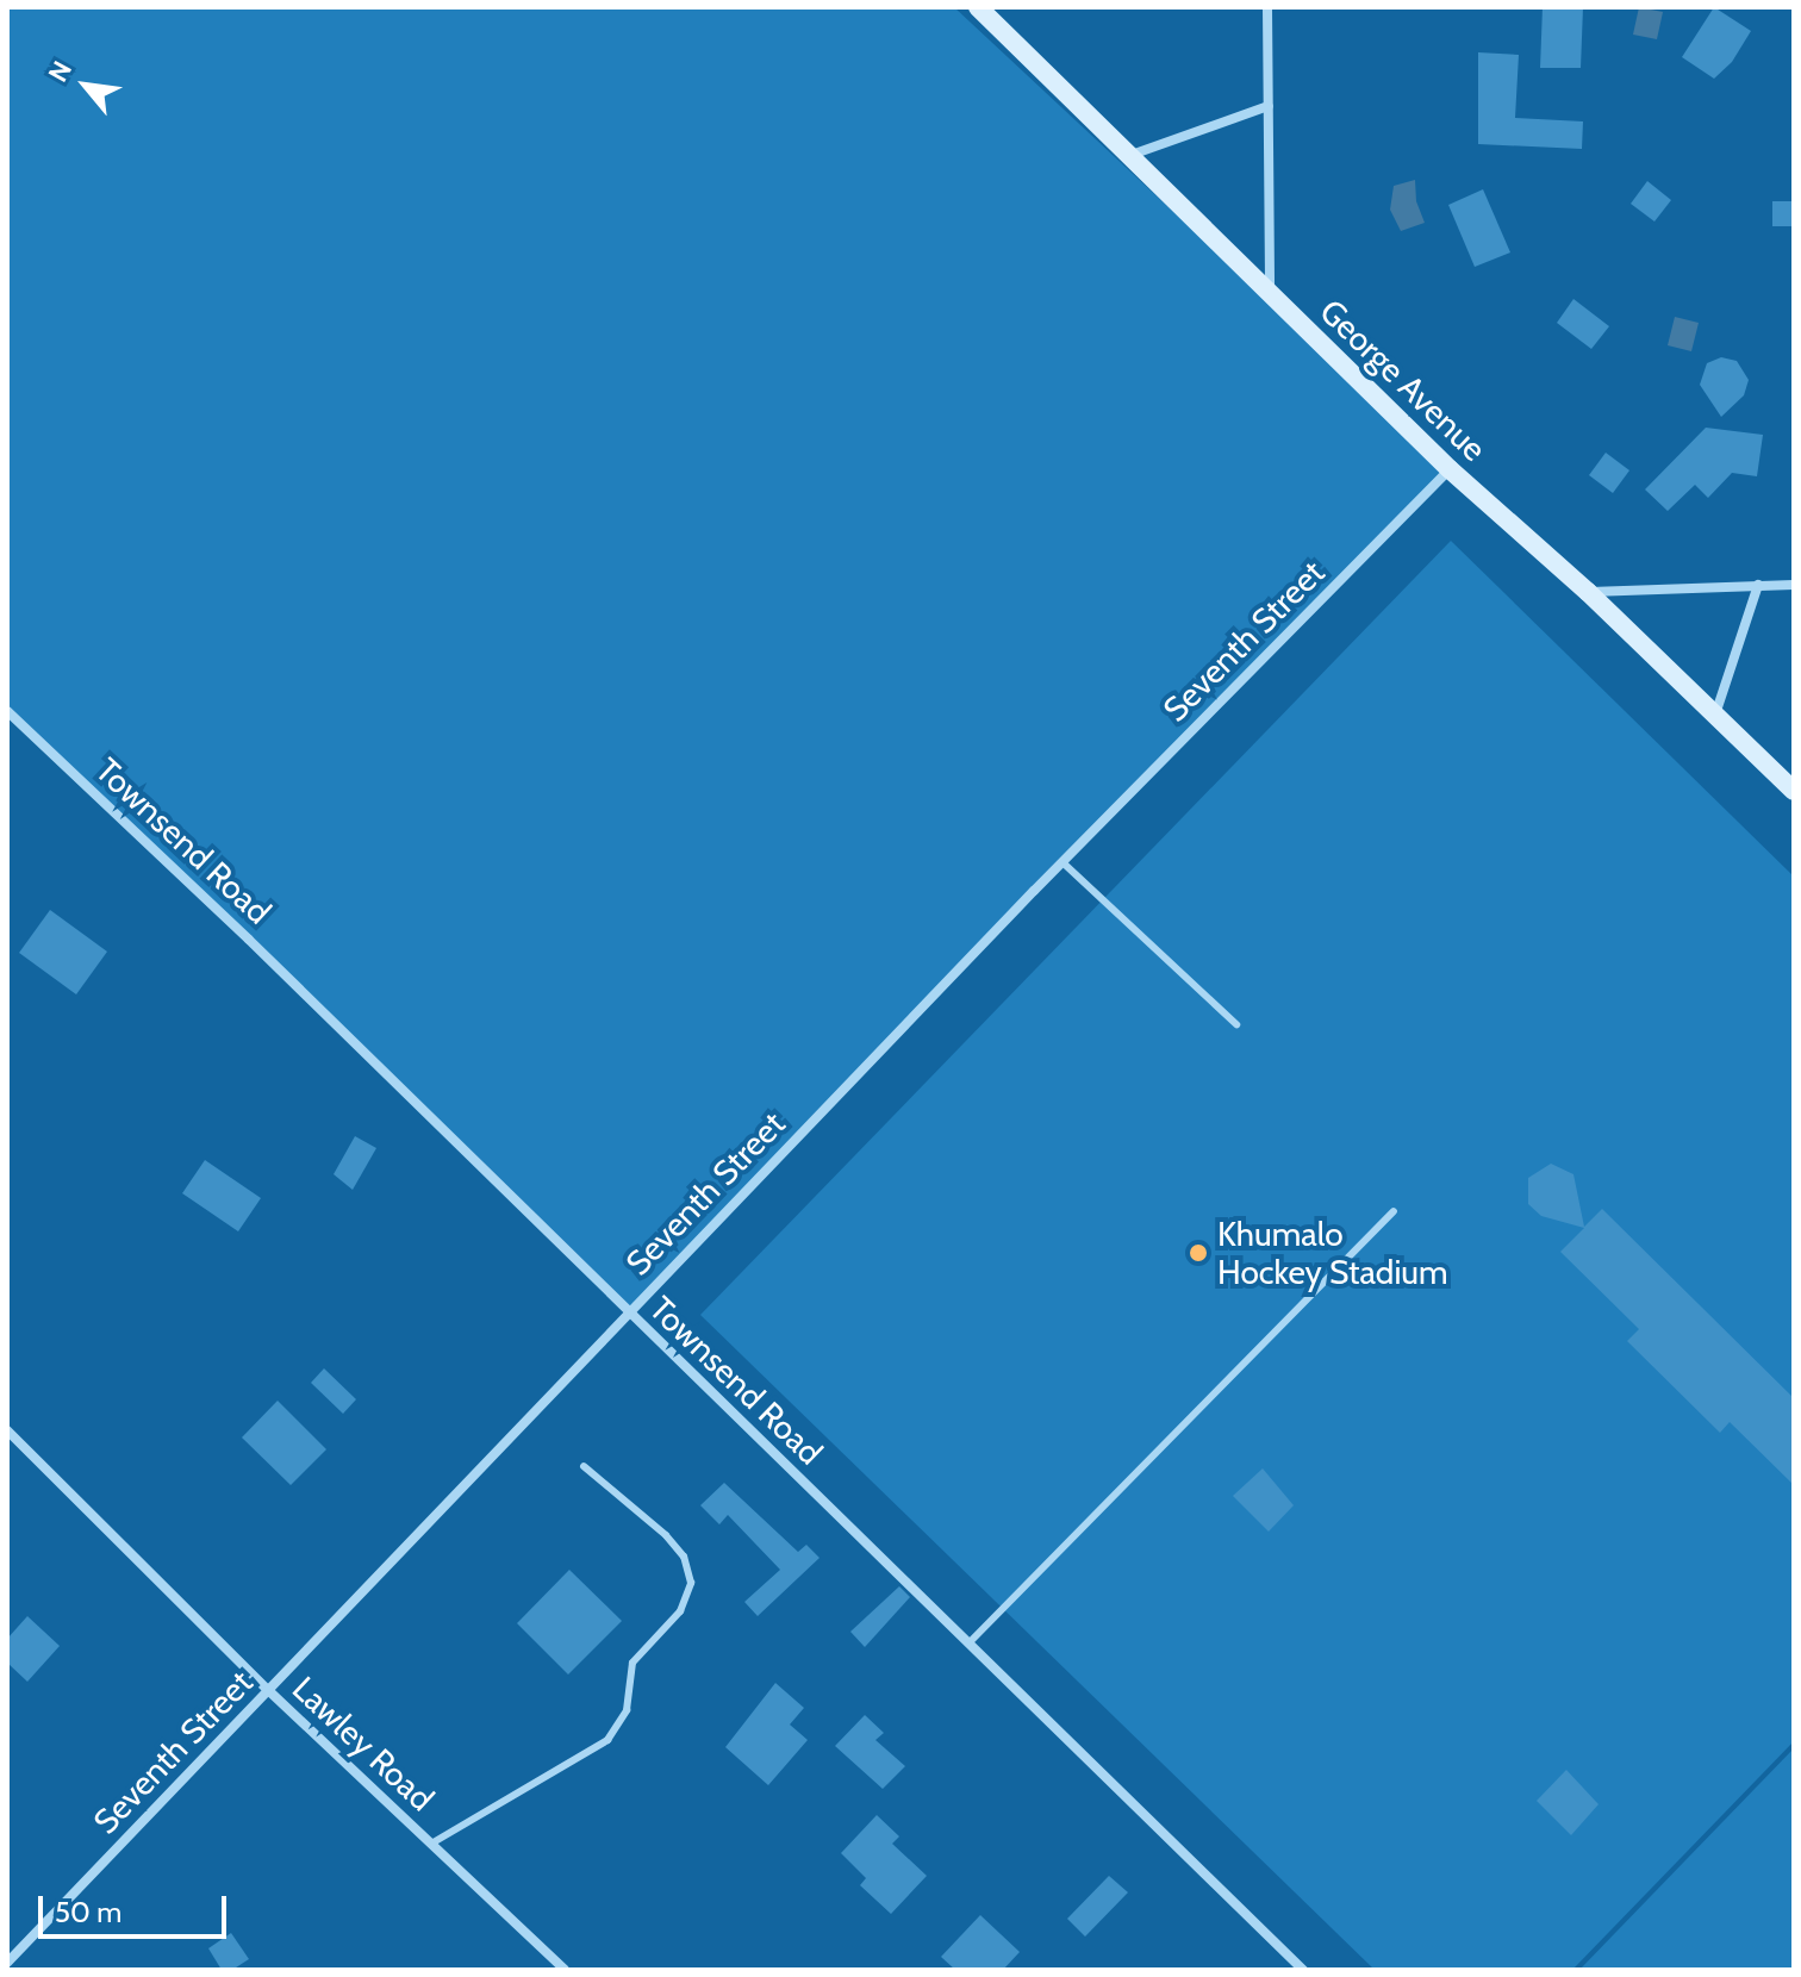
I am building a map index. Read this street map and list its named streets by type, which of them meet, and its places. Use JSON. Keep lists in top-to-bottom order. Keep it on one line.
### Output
{"streets":{"main road":["George Avenue"],"street":["Seventh Street","Townsend Road","Lawley Road"]},"crossings":[["George Avenue","Seventh Street"],["Seventh Street","Townsend Road"],["Seventh Street","Lawley Road"]],"places":["Khumalo Hockey Stadium"],"scale_bar":"50 m","north":"top left"}
